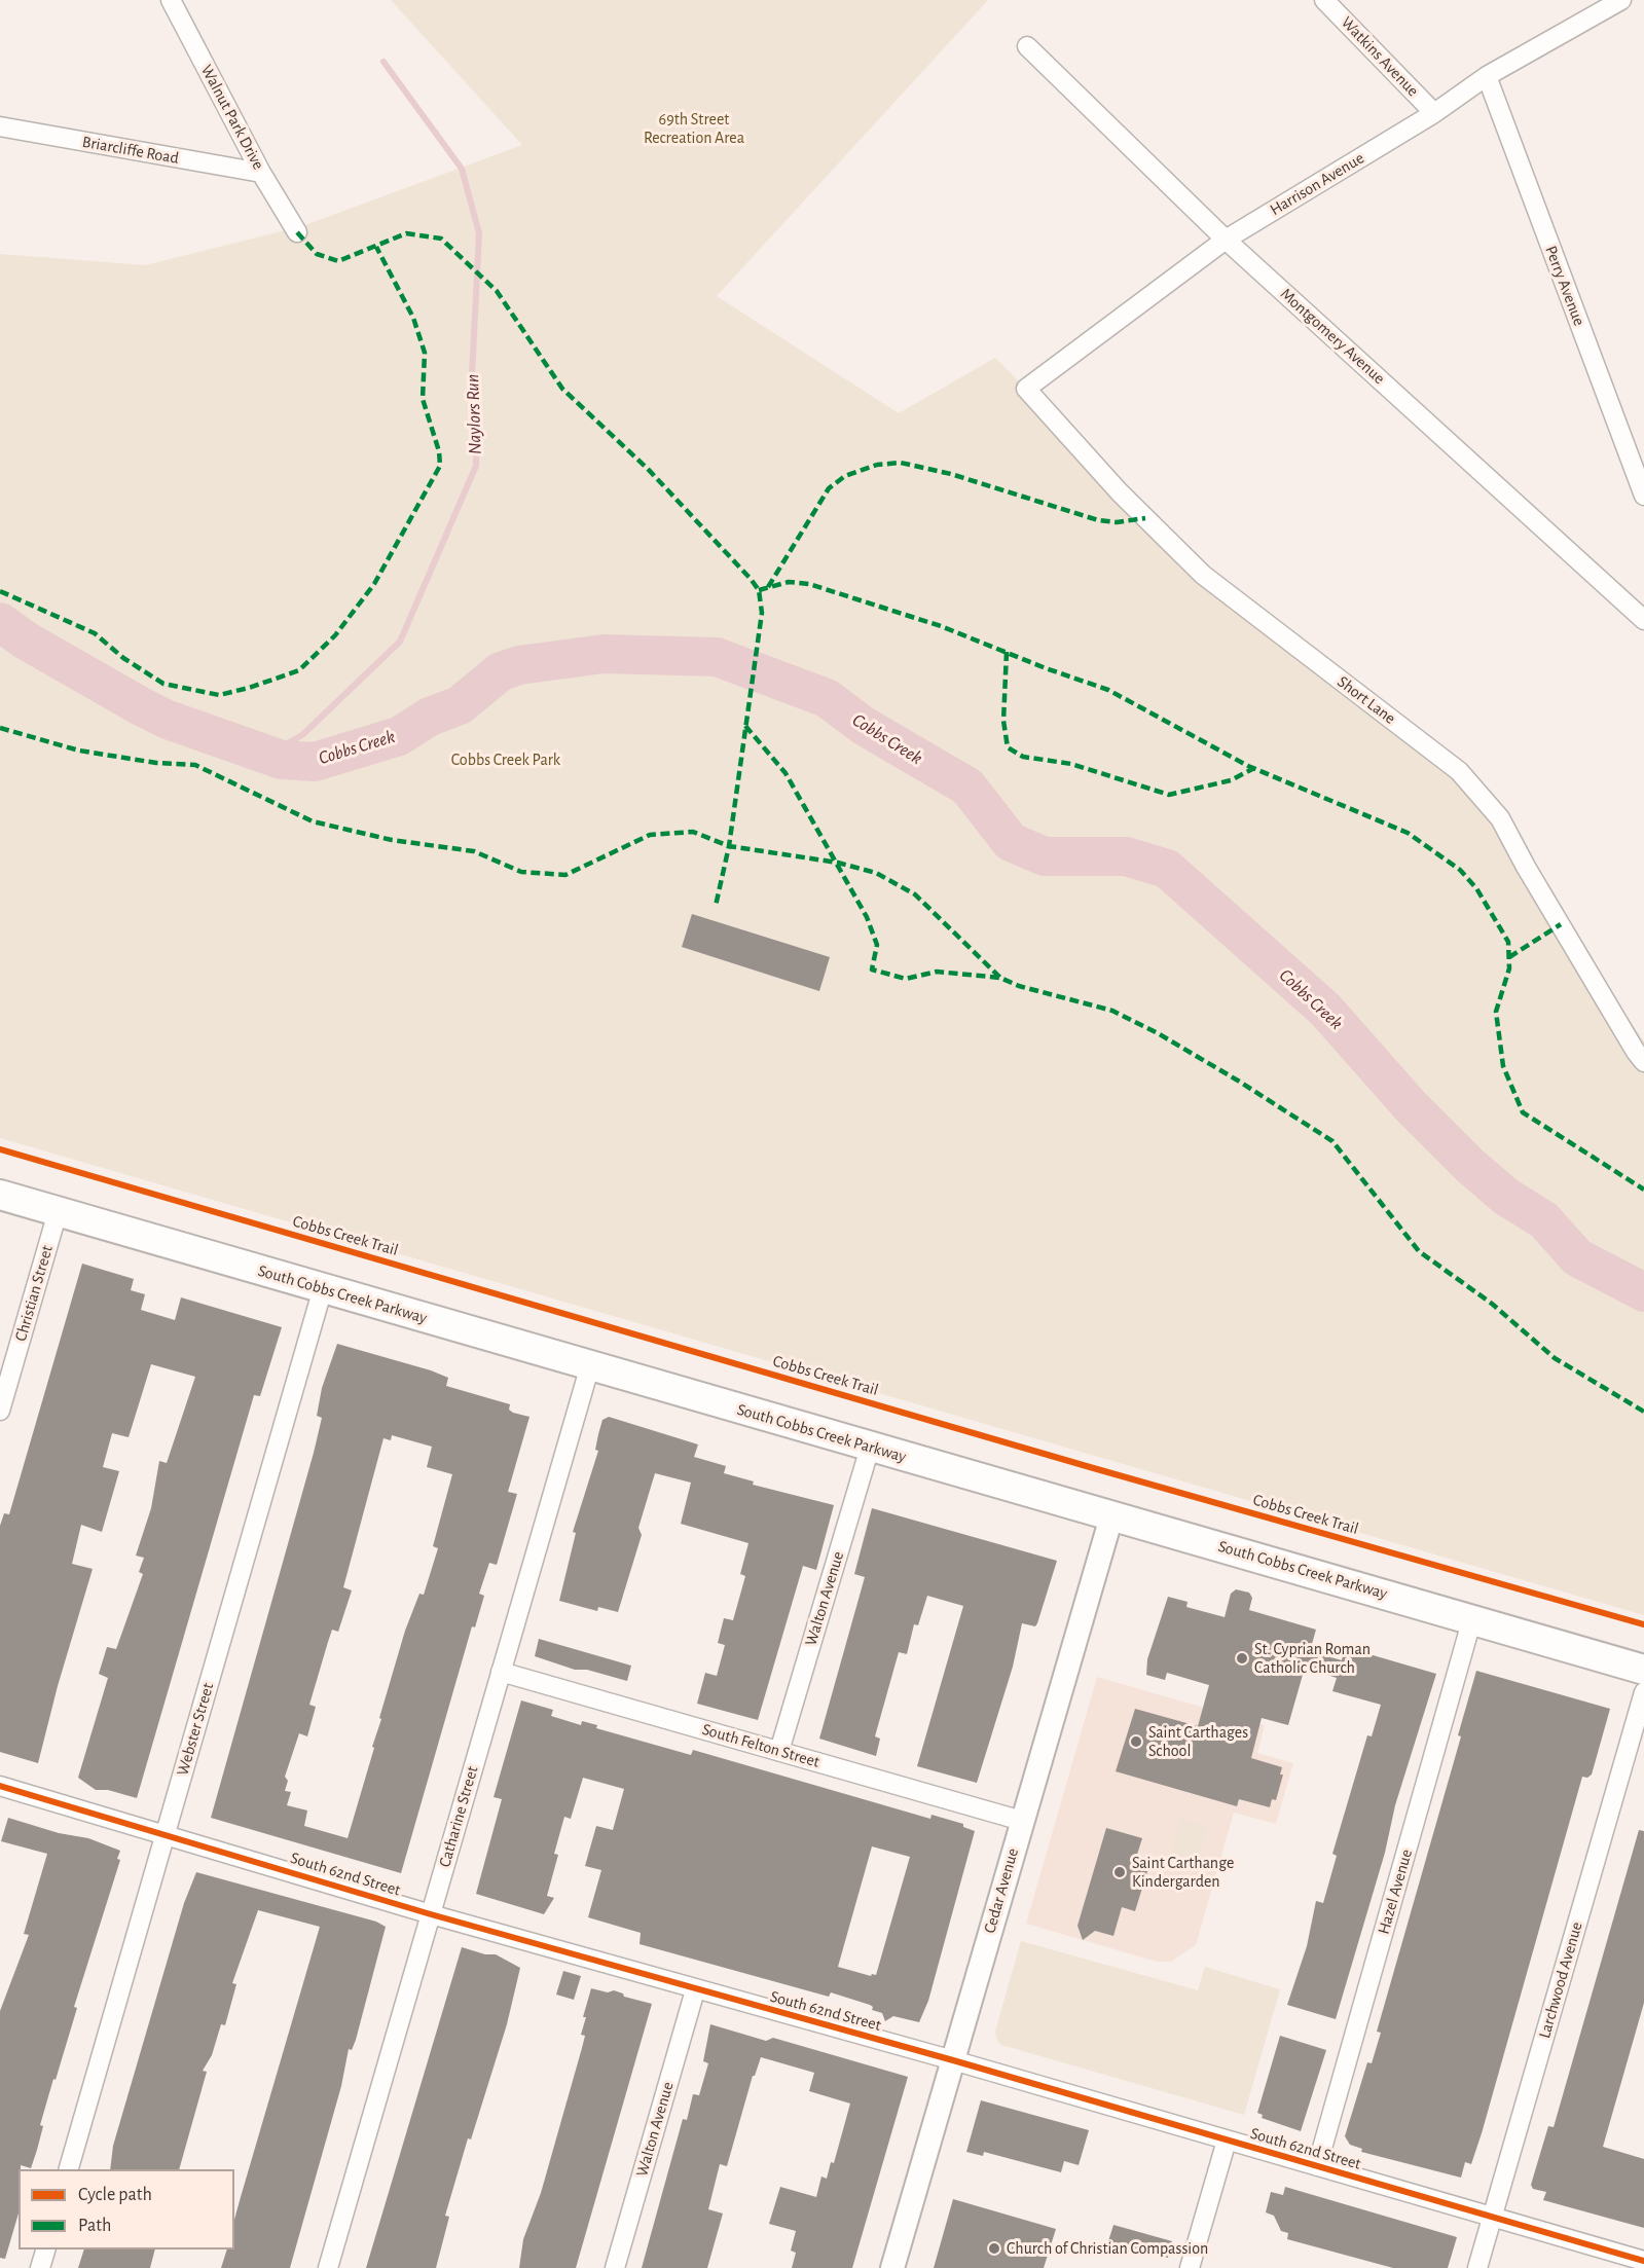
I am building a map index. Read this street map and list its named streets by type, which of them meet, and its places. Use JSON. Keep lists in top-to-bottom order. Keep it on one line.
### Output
{"streets":{"main road":["South Cobbs Creek Parkway"],"street":["Watkins Avenue","Walnut Park Drive","Briarcliffe Road","Harrison Avenue","Perry Avenue","Montgomery Avenue","Short Lane","Christian Street","Walton Avenue","Webster Street","South Felton Street","Catharine Street","South 62nd Street","Cedar Avenue","Hazel Avenue","Larchwood Avenue"],"cycle path":["Cobbs Creek Trail"]},"crossings":[["Watkins Avenue","Harrison Avenue"],["Walnut Park Drive","Briarcliffe Road"],["Harrison Avenue","Perry Avenue"],["Harrison Avenue","Montgomery Avenue"],["Harrison Avenue","Short Lane"],["Christian Street","South Cobbs Creek Parkway"],["South Cobbs Creek Parkway","Walton Avenue"],["South Cobbs Creek Parkway","Webster Street"],["South Cobbs Creek Parkway","Catharine Street"],["South Cobbs Creek Parkway","Cedar Avenue"],["South Cobbs Creek Parkway","Hazel Avenue"],["Walton Avenue","South Felton Street"],["Walton Avenue","South 62nd Street"],["Webster Street","South 62nd Street"],["South Felton Street","Catharine Street"],["South Felton Street","Cedar Avenue"],["Catharine Street","South 62nd Street"],["South 62nd Street","Cedar Avenue"],["South 62nd Street","Hazel Avenue"],["South 62nd Street","Larchwood Avenue"]],"water":["Naylors Run","Cobbs Creek"],"parks":["69th Street Recreation Area","Cobbs Creek Park"],"places":["St. Cyprian Roman Catholic Church","Saint Carthages School","Saint Carthange Kindergarden","Church of Christian Compassion"],"legend":["Cycle path","Path"]}
